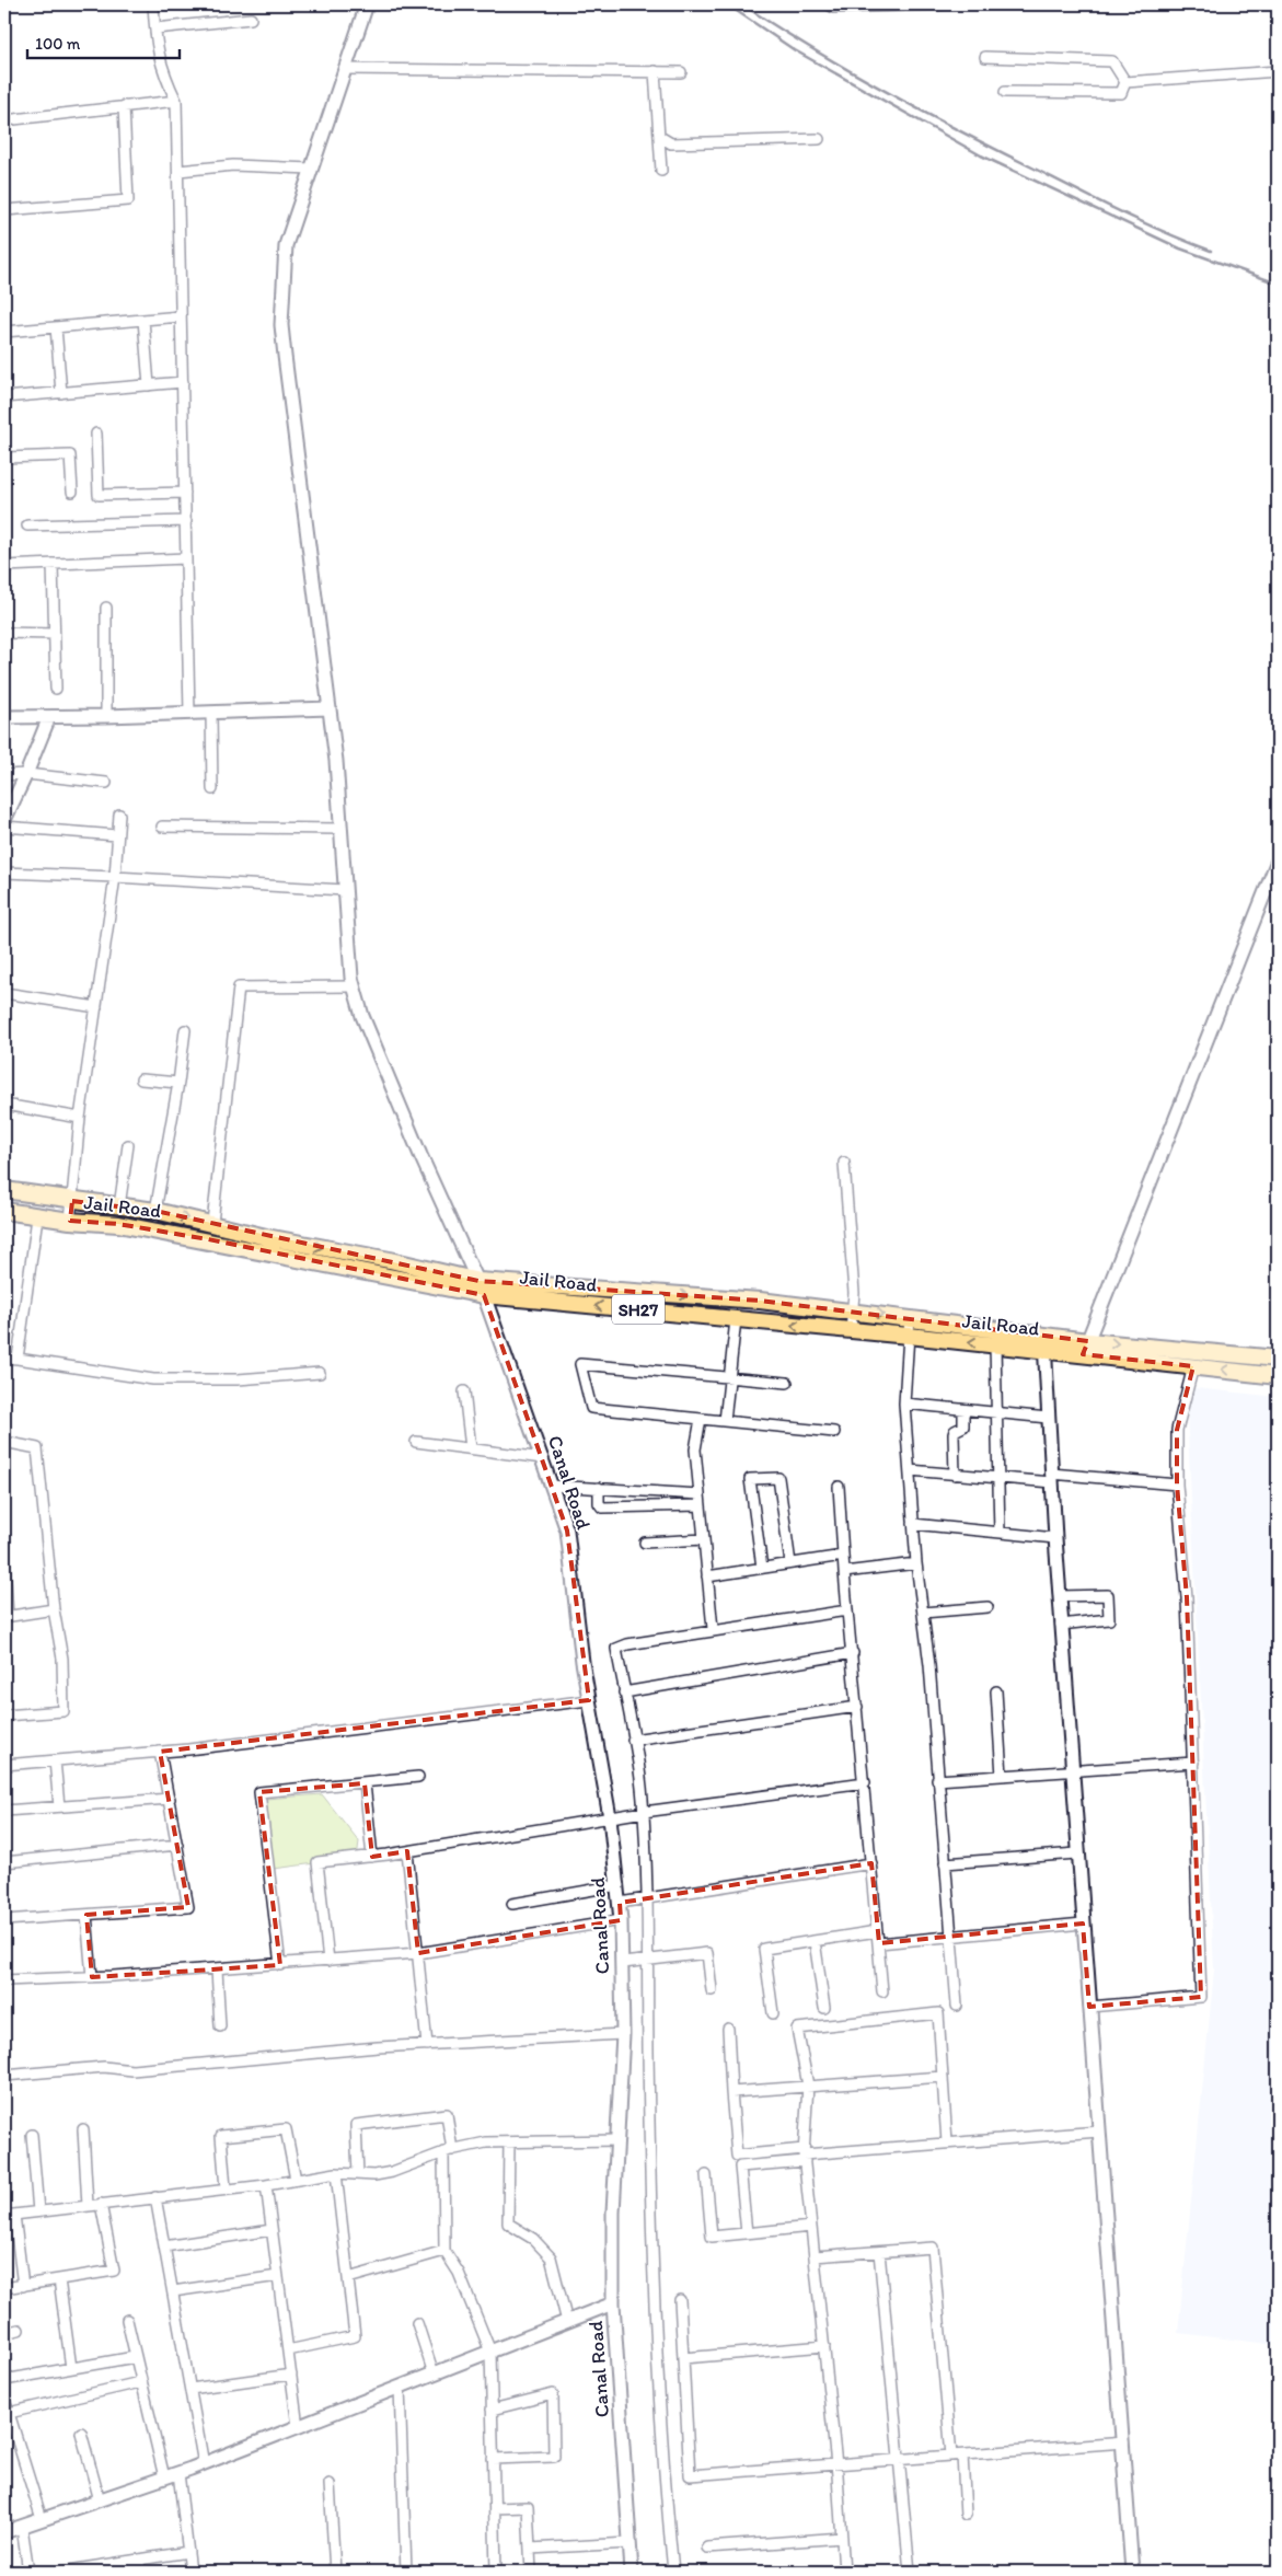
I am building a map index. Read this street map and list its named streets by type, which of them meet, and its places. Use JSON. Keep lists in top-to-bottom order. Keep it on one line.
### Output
{"streets":{"main road":["Jail Road","SH27"],"street":["Canal Road"]},"crossings":[["Jail Road","Canal Road"]],"scale_bar":"100 m"}
